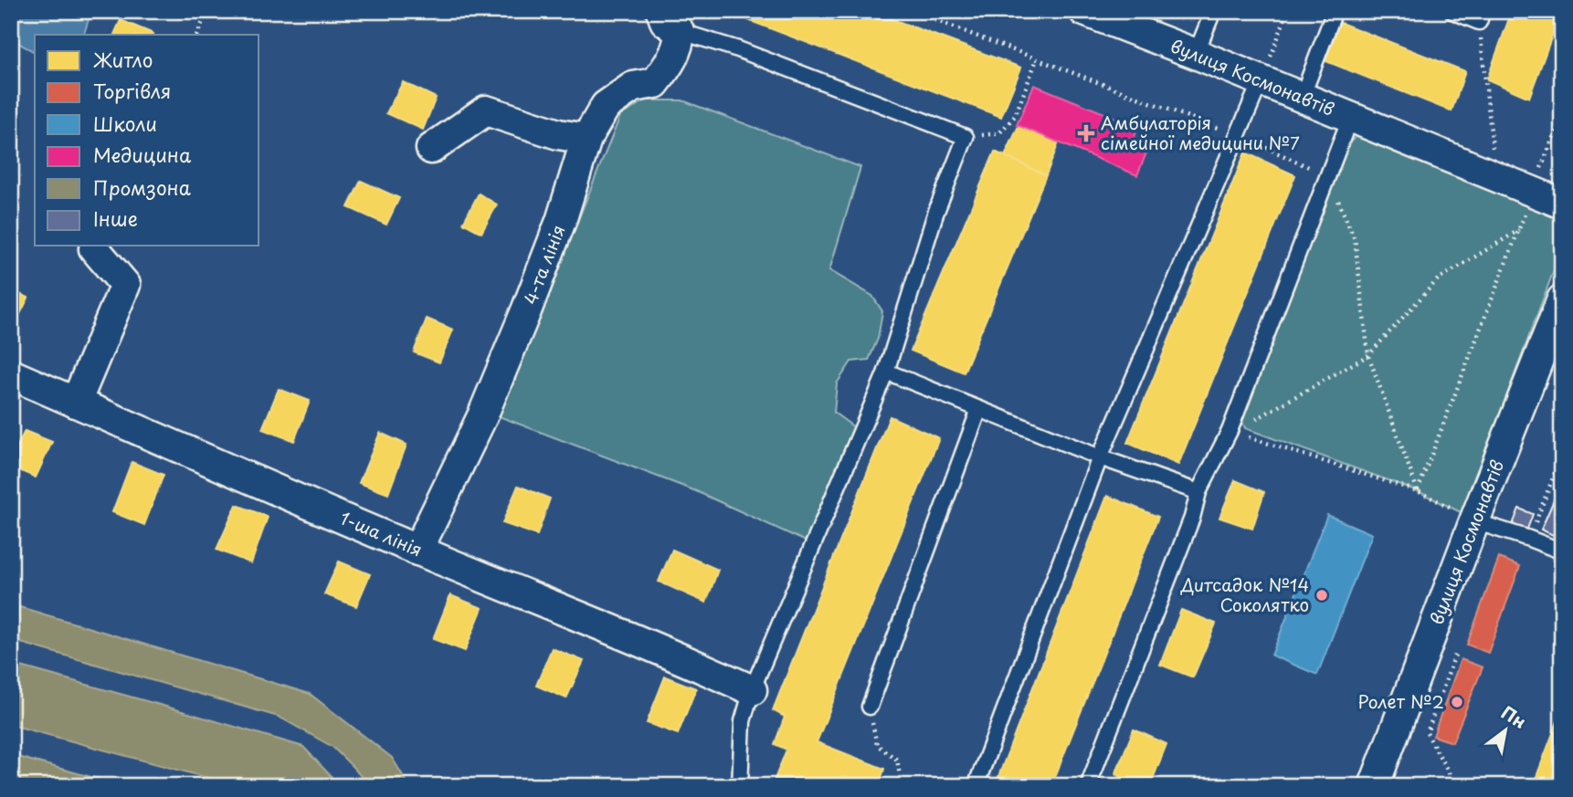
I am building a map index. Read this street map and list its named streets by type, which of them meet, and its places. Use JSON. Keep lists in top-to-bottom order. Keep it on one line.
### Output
{"streets":{"street":["вулиця Космонавтів","4-та лінія","1-ша лінія"]},"crossings":[["4-та лінія","1-ша лінія"]],"places":{"health":["Амбулаторія сімейної медицини №7"],"other":["Дитсадок №14 Соколятко","Ролет №2"]},"legend":["Житло","Торгівля","Школи","Медицина","Промзона","Інше"],"north":"top right"}
